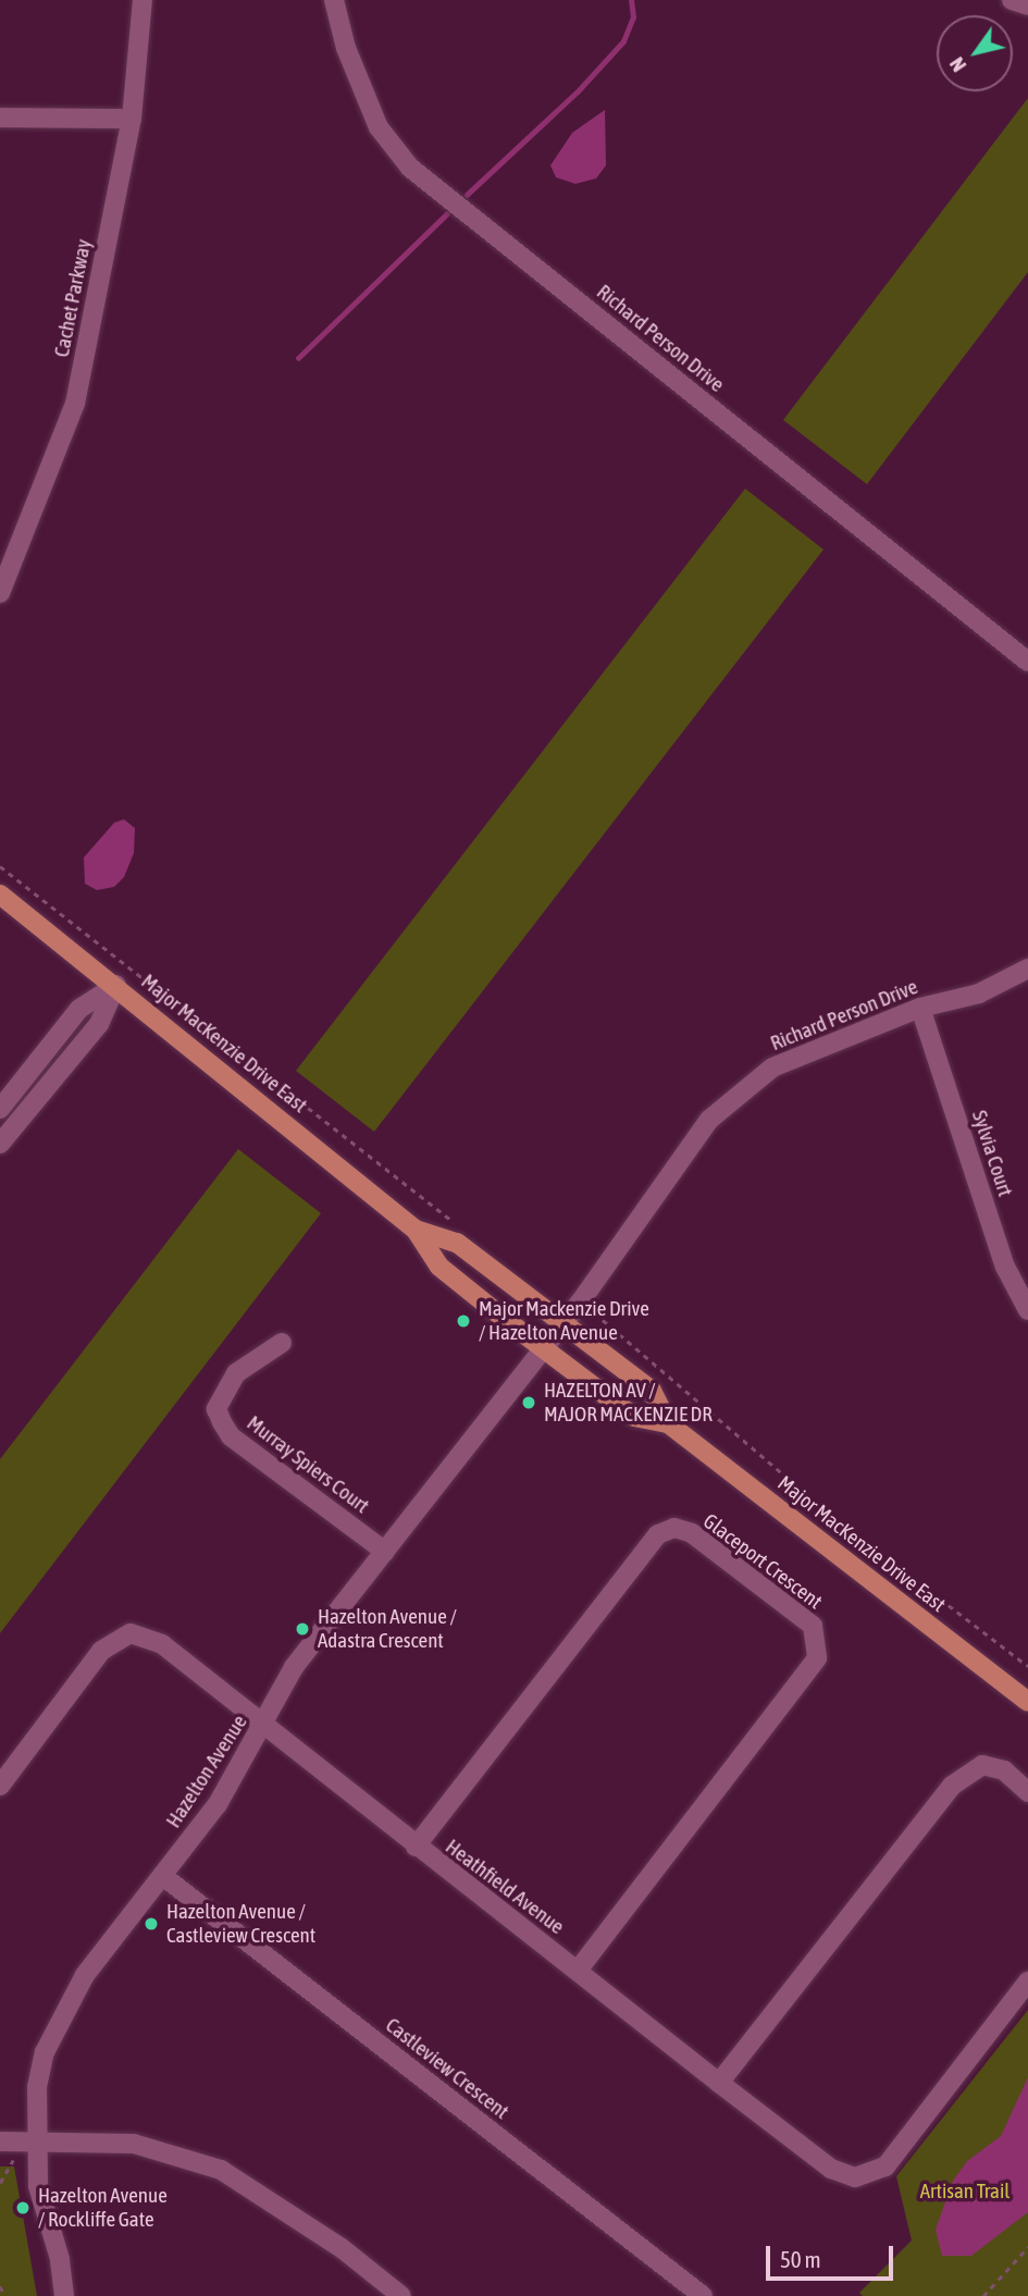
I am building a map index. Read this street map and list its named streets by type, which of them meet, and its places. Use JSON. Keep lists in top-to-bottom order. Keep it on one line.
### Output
{"streets":{"main road":["Major MacKenzie Drive East"],"street":["Cachet Parkway","Richard Person Drive","Sylvia Court","Murray Spiers Court","Glaceport Crescent","Hazelton Avenue","Heathfield Avenue","Castleview Crescent"]},"crossings":[["Richard Person Drive","Major MacKenzie Drive East"],["Richard Person Drive","Sylvia Court"],["Richard Person Drive","Hazelton Avenue"],["Major MacKenzie Drive East","Hazelton Avenue"],["Murray Spiers Court","Hazelton Avenue"],["Glaceport Crescent","Heathfield Avenue"],["Hazelton Avenue","Heathfield Avenue"],["Hazelton Avenue","Castleview Crescent"]],"parks":["Artisan Trail"],"places":["Major Mackenzie Drive / Hazelton Avenue","HAZELTON AV / MAJOR MACKENZIE DR","Hazelton Avenue / Adastra Crescent","Hazelton Avenue / Castleview Crescent","Hazelton Avenue / Rockliffe Gate"],"scale_bar":"50 m","north":"bottom left"}
